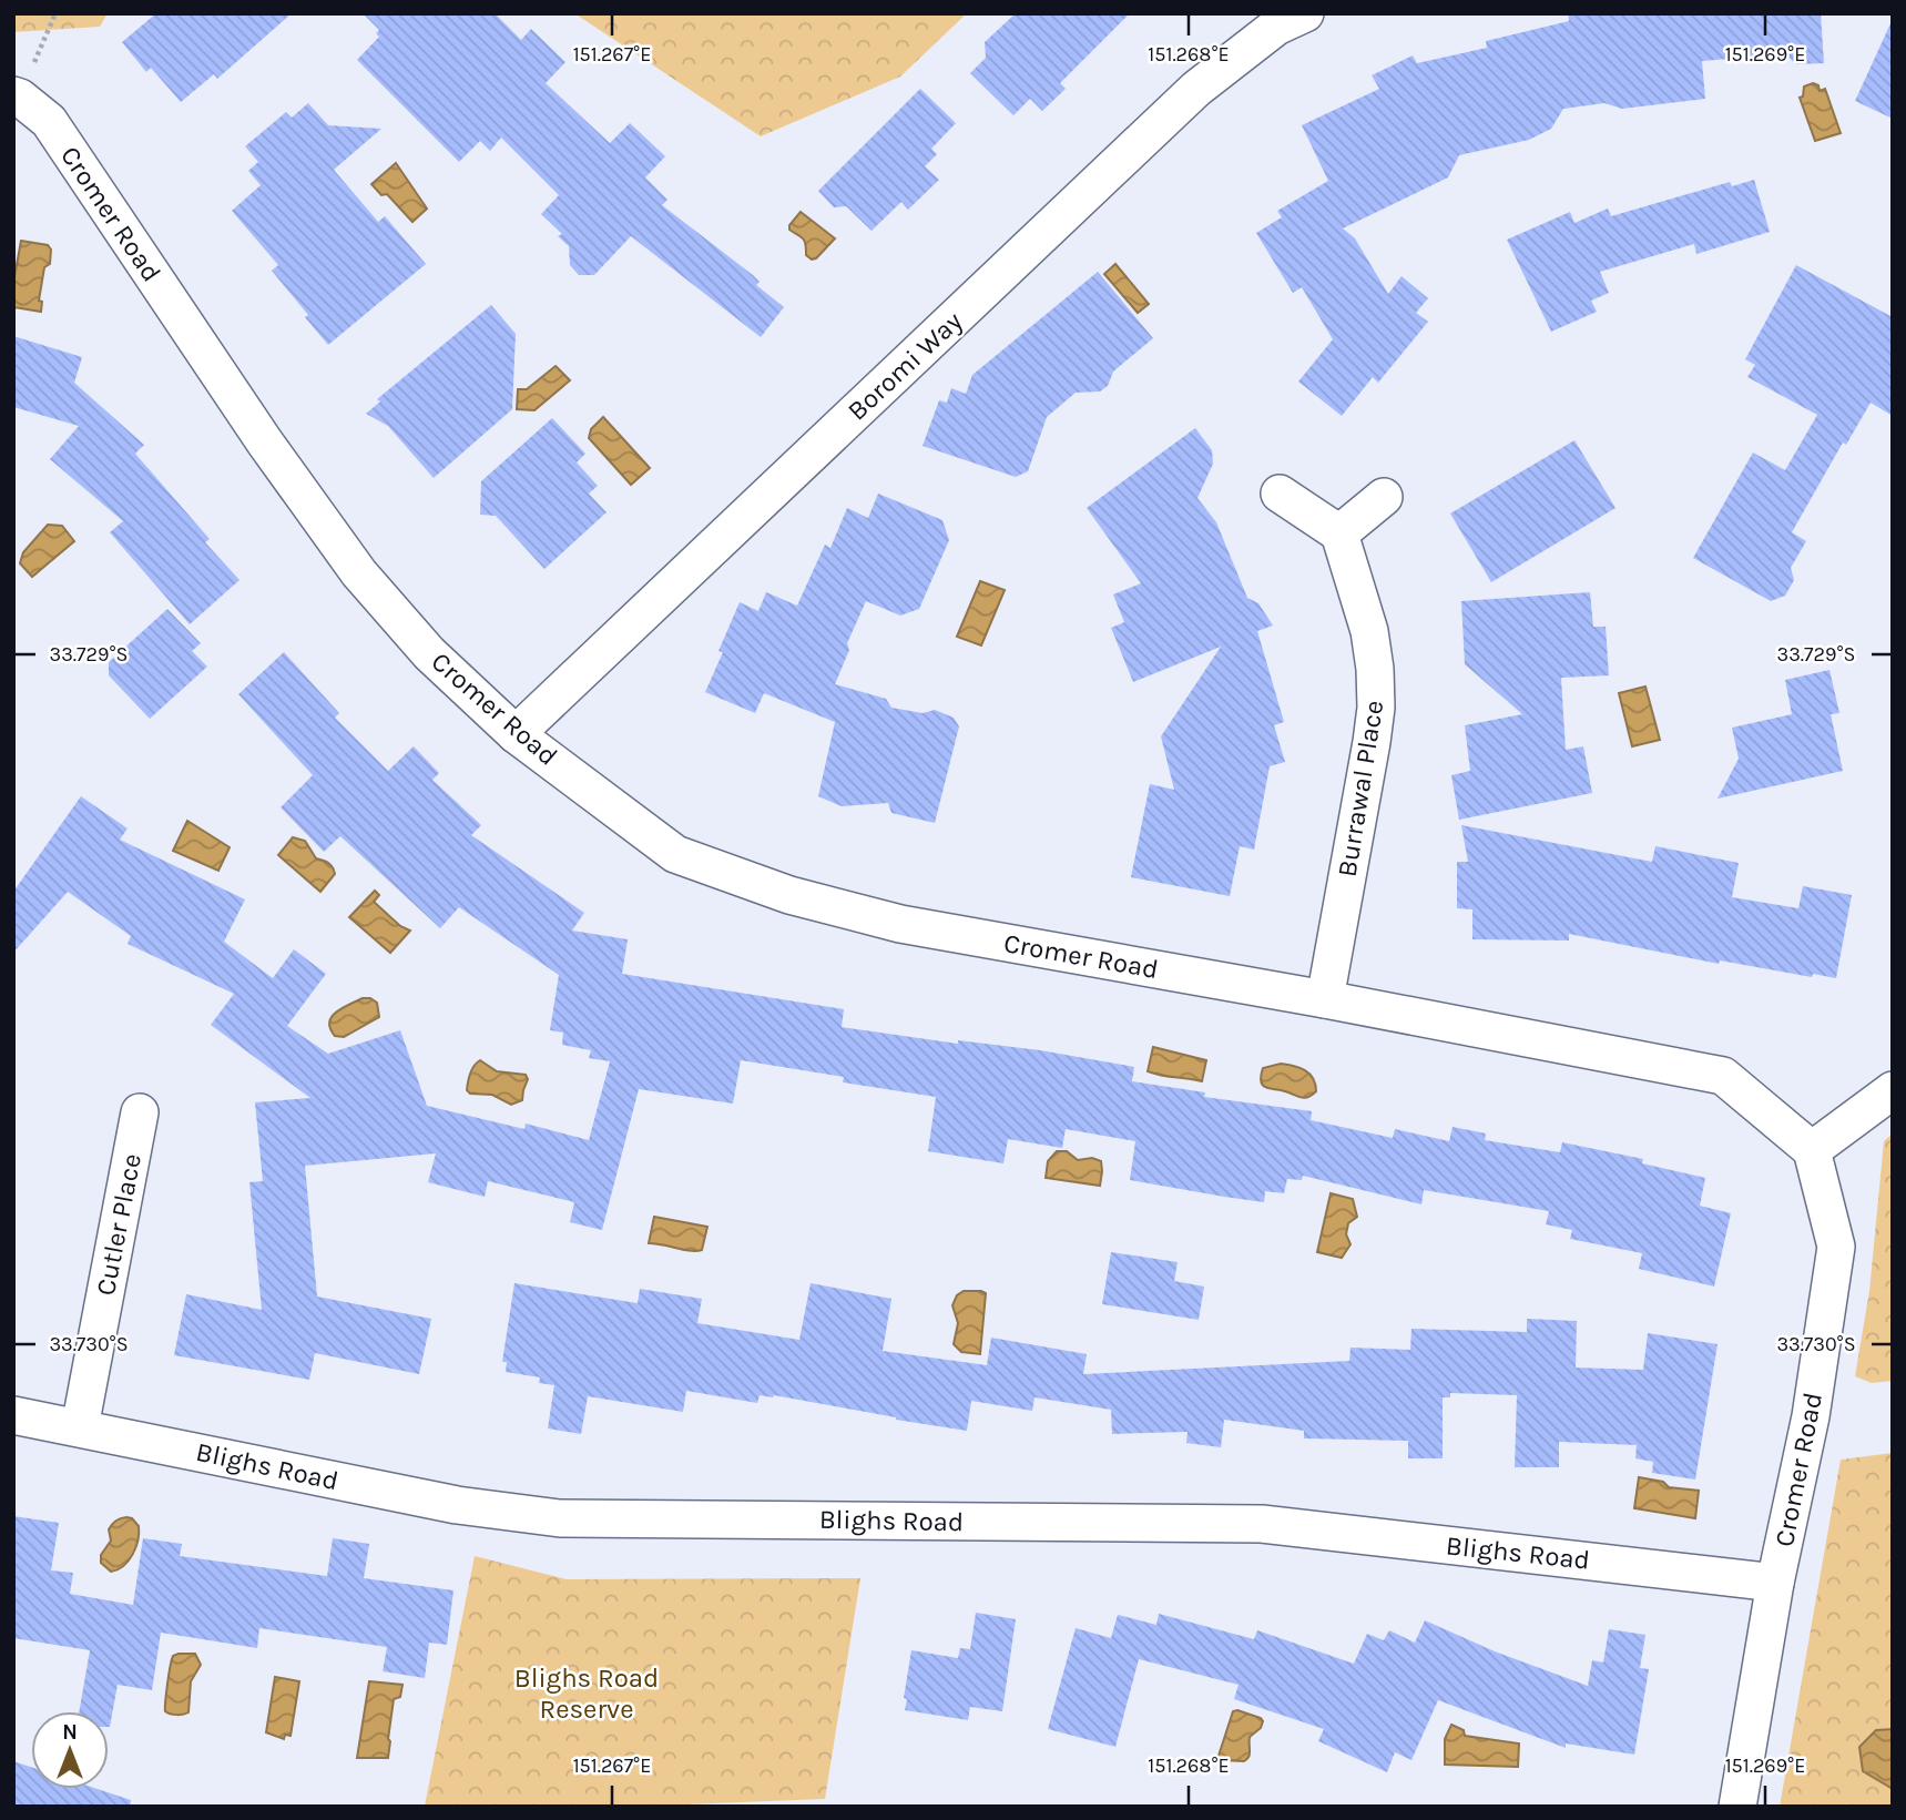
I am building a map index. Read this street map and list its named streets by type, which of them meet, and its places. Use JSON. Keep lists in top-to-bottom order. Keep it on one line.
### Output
{"streets":{"street":["Cromer Road","Boromi Way","Burrawal Place","Cutler Place","Blighs Road"]},"crossings":[["Cromer Road","Boromi Way"],["Cromer Road","Burrawal Place"],["Cromer Road","Blighs Road"],["Cutler Place","Blighs Road"]],"parks":["Blighs Road Reserve"],"north":"top","coordinates":["151.267°E","151.268°E","151.269°E","33.729°S","33.730°S"]}
